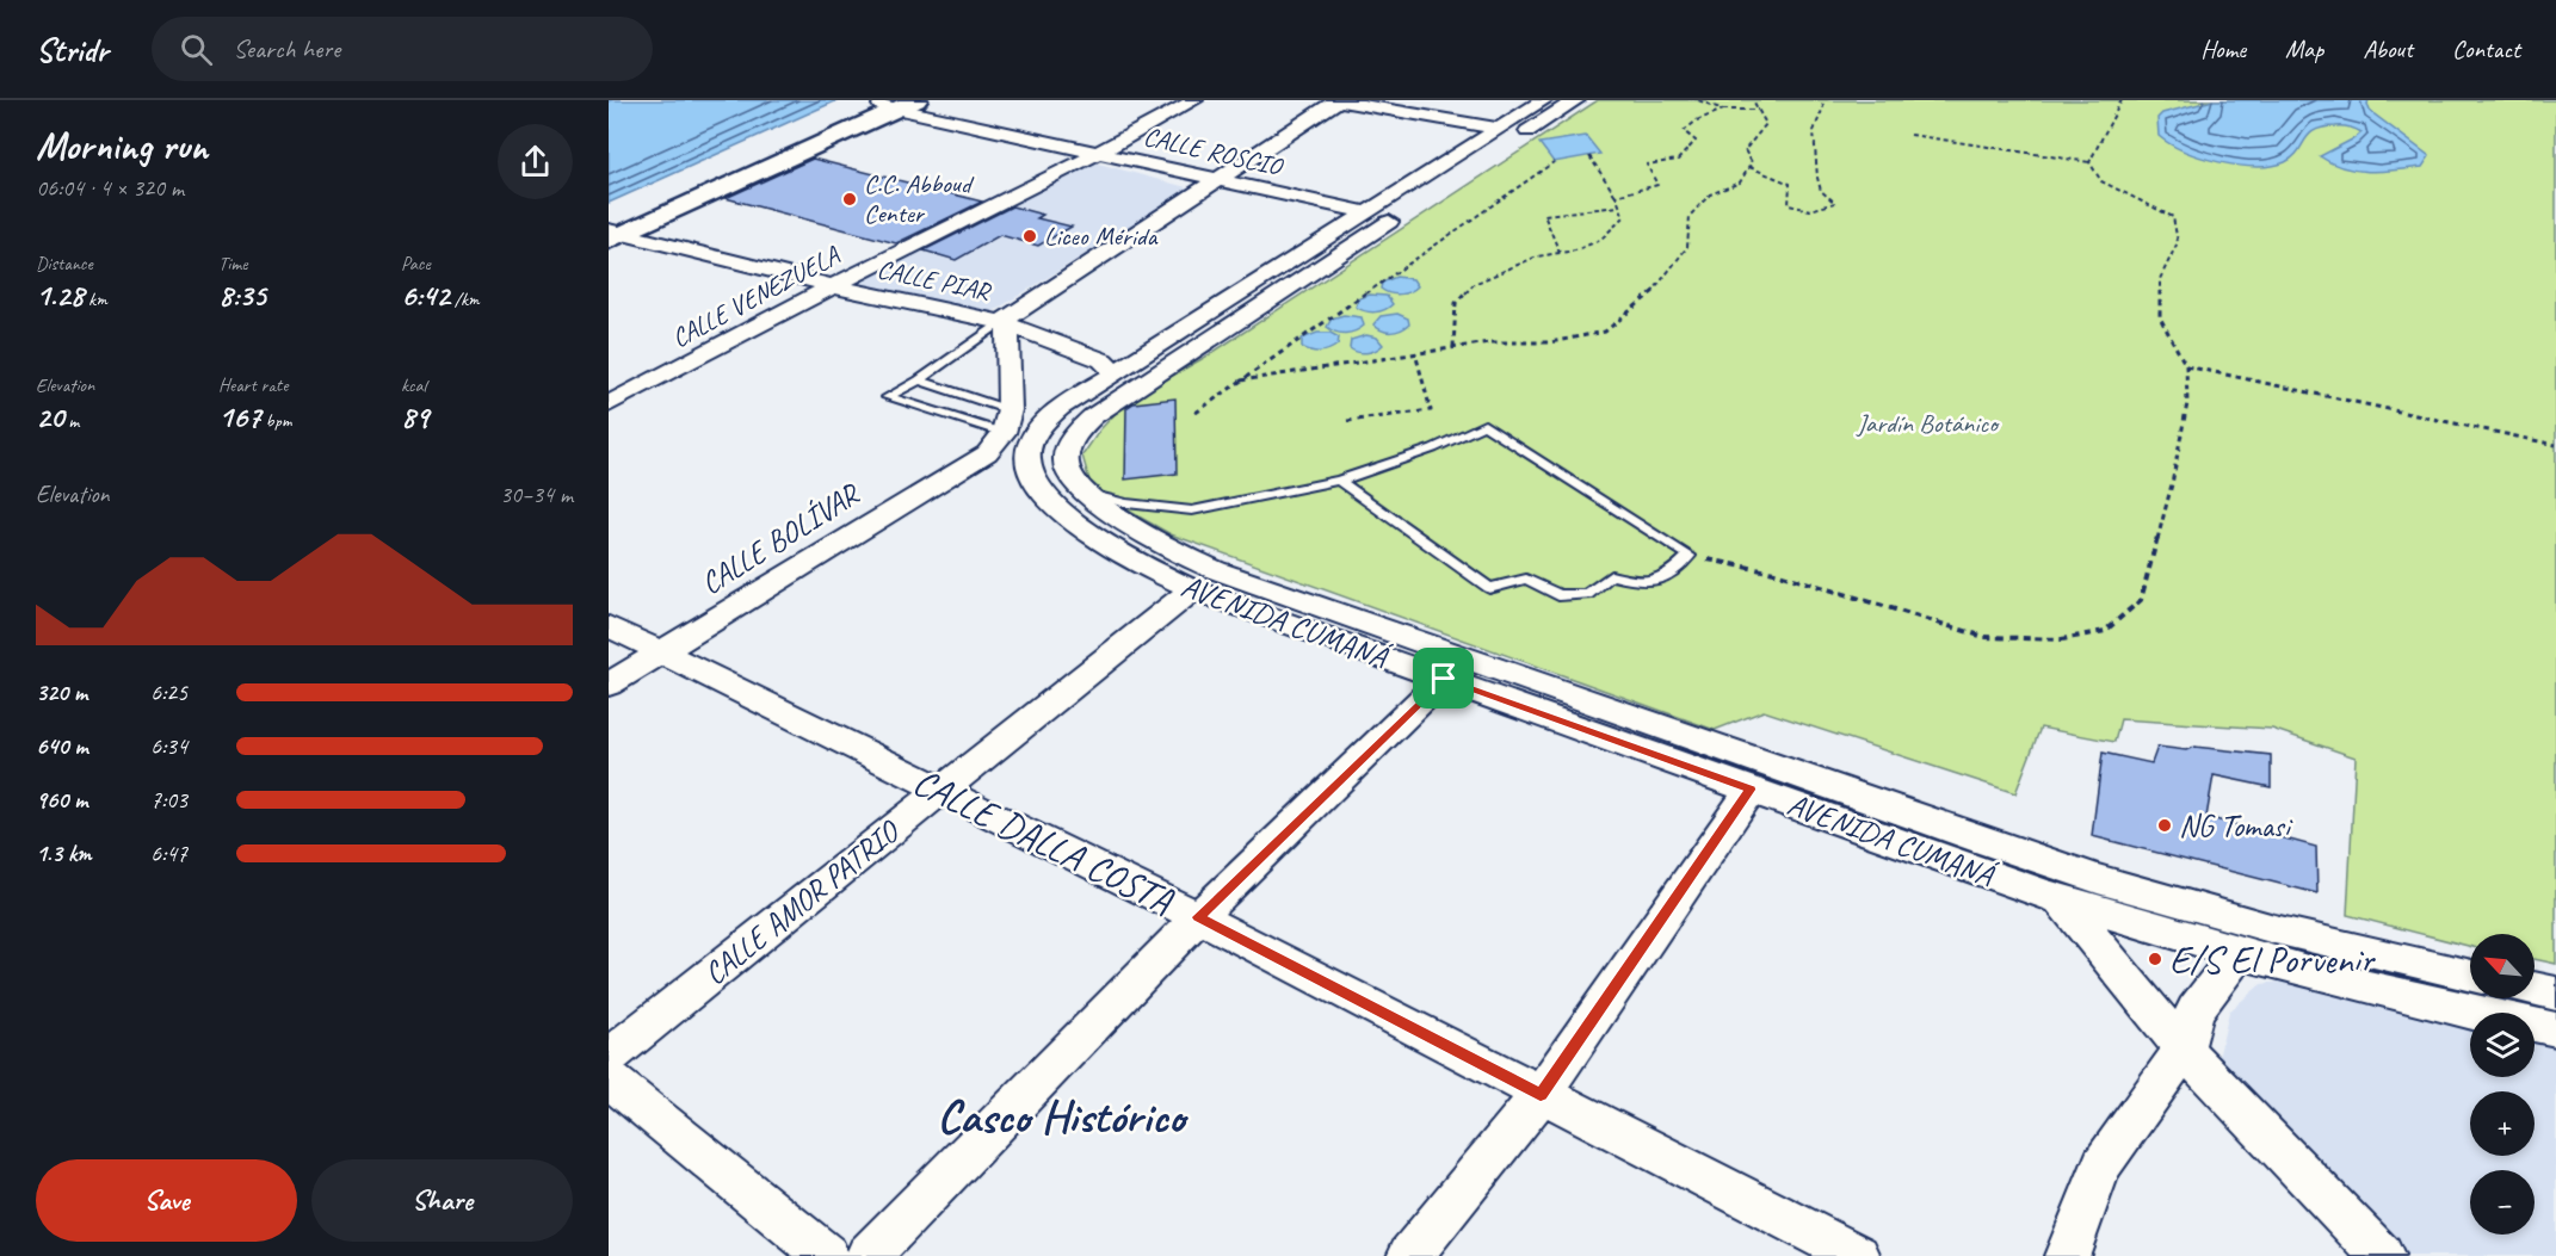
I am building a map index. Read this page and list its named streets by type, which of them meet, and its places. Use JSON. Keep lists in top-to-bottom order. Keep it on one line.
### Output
{"streets":{"street":["CALLE ROSCIO","CALLE PIAR","CALLE VENEZUELA","CALLE BOLÍVAR","AVENIDA CUMANÁ","CALLE DALLA COSTA","CALLE AMOR PATRIO"]},"crossings":[["CALLE ROSCIO","CALLE VENEZUELA"],["CALLE ROSCIO","AVENIDA CUMANÁ"],["CALLE PIAR","CALLE VENEZUELA"],["CALLE PIAR","AVENIDA CUMANÁ"],["CALLE BOLÍVAR","CALLE DALLA COSTA"],["AVENIDA CUMANÁ","CALLE AMOR PATRIO"],["CALLE DALLA COSTA","CALLE AMOR PATRIO"]],"districts":["Casco Histórico"],"parks":["Jardín Botánico"],"places":["C.C. Abboud Center","Liceo Mérida","NG Tomasi","E/S El Porvenir"],"north":"top left","page":{"header":"Stridr","search":"Search here","nav":["Home","Map","About","Contact"],"heading":["Morning run","06:04 · 4 × 320 m"],"stats":[["Distance","1.28 km"],["Time","8:35"],["Pace","6:42 /km"],["Elevation","20 m"],["Heart rate","167 bpm"],["kcal","89"]],"chart":["Elevation","30–34 m"],"list":[{"name":"320 m","note":"6:25"},{"name":"640 m","note":"6:34"},{"name":"960 m","note":"7:03"},{"name":"1.3 km","note":"6:47"}],"map_buttons":["+","−"],"buttons":["Save","Share"]}}
